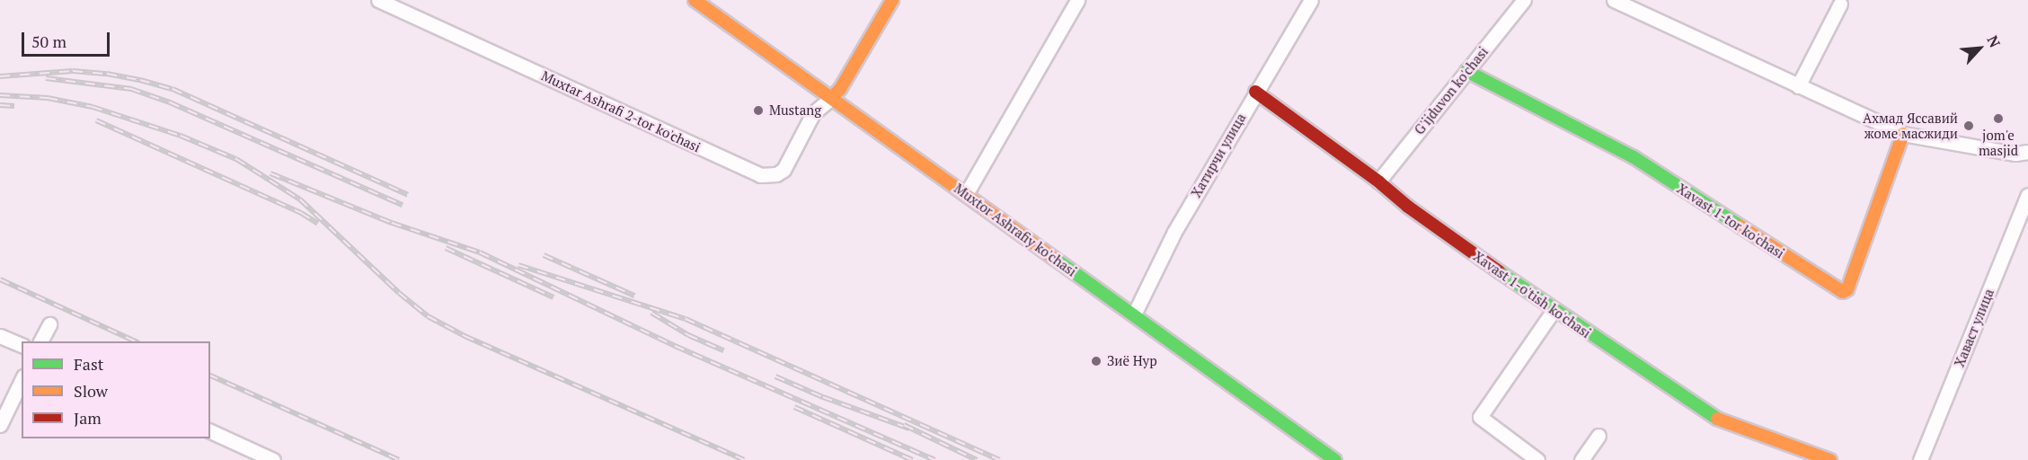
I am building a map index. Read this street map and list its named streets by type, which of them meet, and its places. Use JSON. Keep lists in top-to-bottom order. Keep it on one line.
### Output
{"streets":{"street":["G'ijduvon ko'chasi","Muxtar Ashrafi 2-tor ko'chasi","Хатирчи улица","Xavast 1-tor ko'chasi","Muxtor Ashrafiy ko'chasi","Xavast 1-o'tish ko'chasi","Хаваст улица"]},"crossings":[["G'ijduvon ko'chasi","Xavast 1-tor ko'chasi"],["G'ijduvon ko'chasi","Xavast 1-o'tish ko'chasi"],["Muxtar Ashrafi 2-tor ko'chasi","Muxtor Ashrafiy ko'chasi"],["Хатирчи улица","Muxtor Ashrafiy ko'chasi"],["Хатирчи улица","Xavast 1-o'tish ko'chasi"]],"places":["Mustang","jom'e masjid","Ахмад Яссавий жоме масжиди","Зиё Нур"],"legend":["Fast","Slow","Jam"],"scale_bar":"50 m","north":"top right"}
